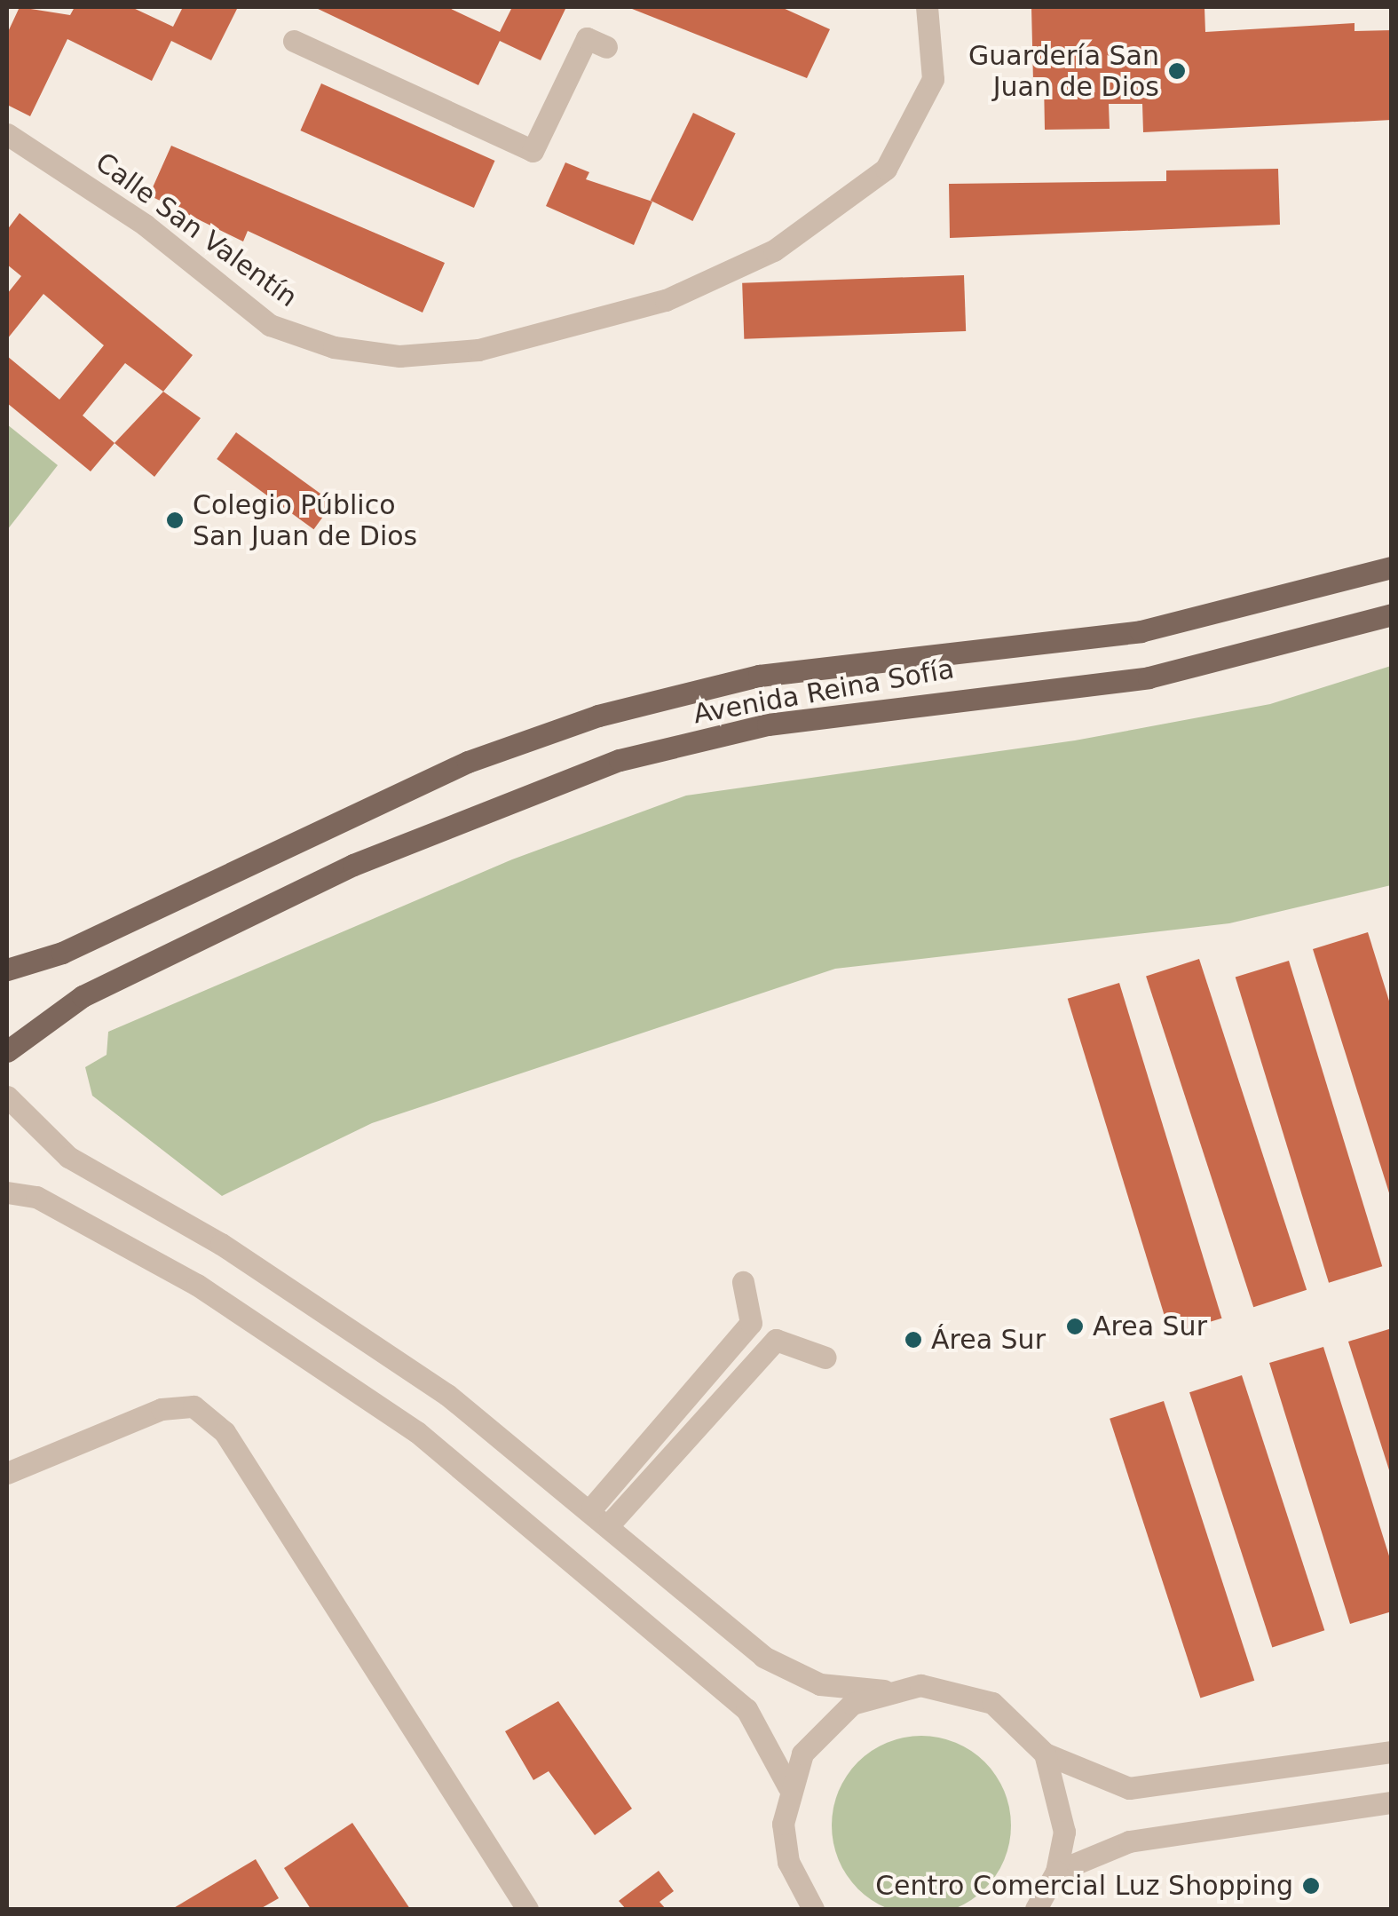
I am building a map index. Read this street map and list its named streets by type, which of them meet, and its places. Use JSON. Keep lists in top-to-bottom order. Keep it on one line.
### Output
{"streets":{"main road":["Avenida Reina Sofía"],"street":["Calle San Valentín"]},"places":["Guardería San Juan de Dios","Colegio Público San Juan de Dios","Area Sur","Área Sur","Centro Comercial Luz Shopping"]}
